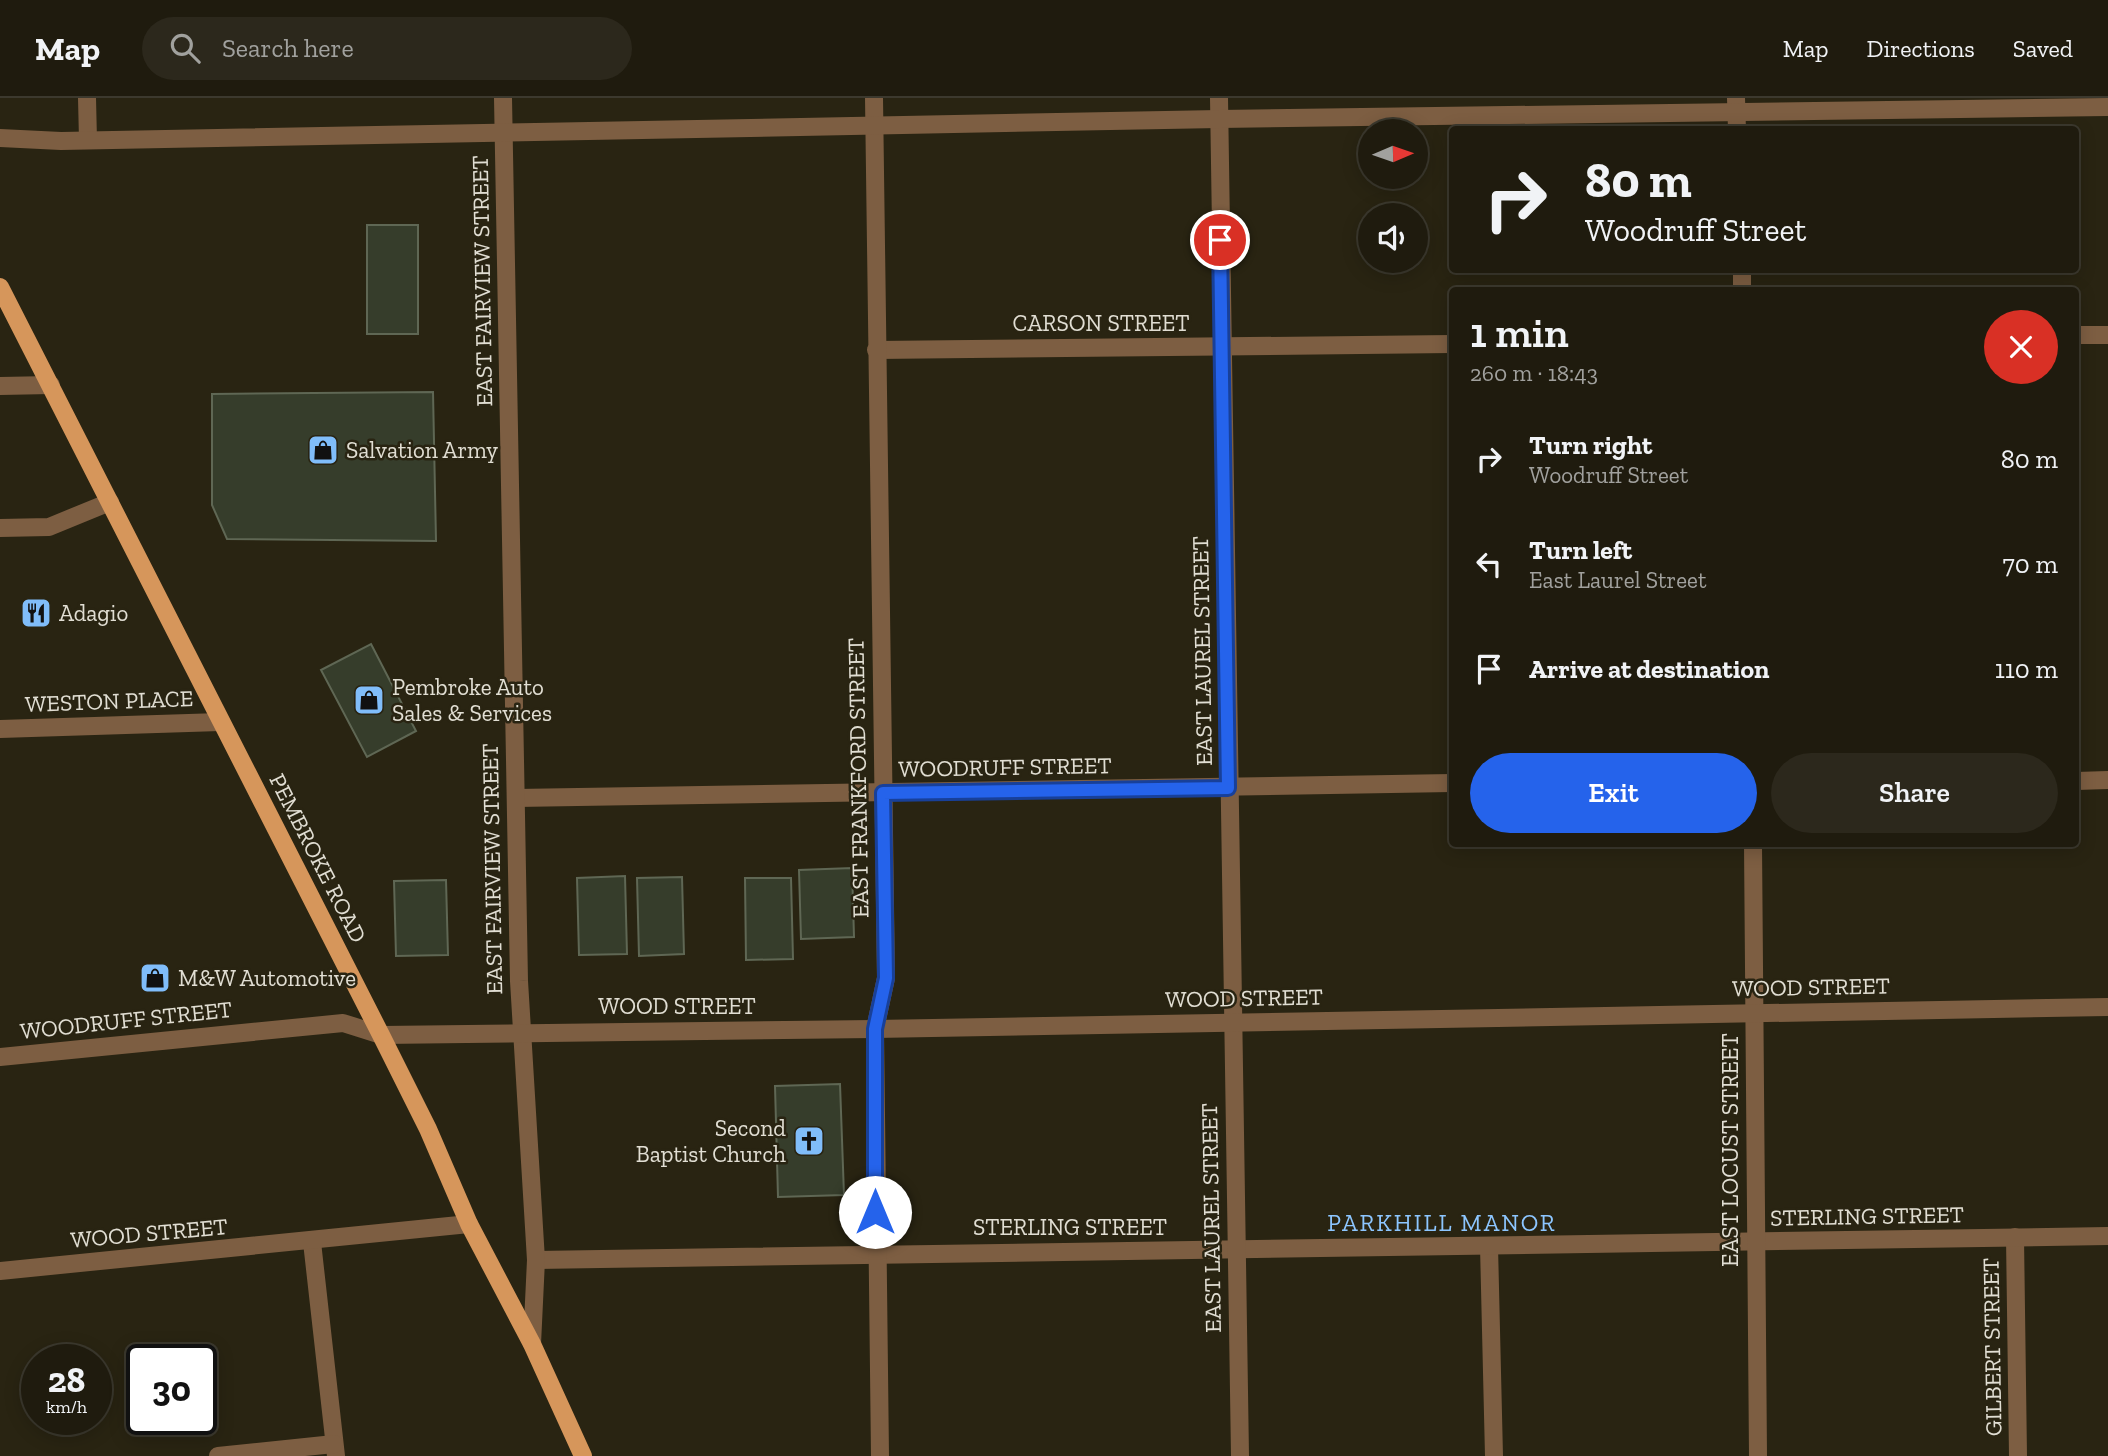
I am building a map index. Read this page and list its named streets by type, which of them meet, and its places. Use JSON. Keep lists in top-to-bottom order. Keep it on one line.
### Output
{"streets":{"main road":["PEMBROKE ROAD"],"street":["EAST FAIRVIEW STREET","CARSON STREET","EAST LAUREL STREET","WESTON PLACE","WOODRUFF STREET","EAST FRANKFORD STREET","WOOD STREET","EAST LOCUST STREET","STERLING STREET","GILBERT STREET"]},"crossings":[["EAST FAIRVIEW STREET","WOODRUFF STREET"],["EAST FAIRVIEW STREET","PEMBROKE ROAD"],["EAST FAIRVIEW STREET","WOOD STREET"],["EAST FAIRVIEW STREET","STERLING STREET"],["CARSON STREET","EAST LAUREL STREET"],["CARSON STREET","EAST FRANKFORD STREET"],["EAST LAUREL STREET","WOODRUFF STREET"],["EAST LAUREL STREET","WOOD STREET"],["EAST LAUREL STREET","STERLING STREET"],["WESTON PLACE","PEMBROKE ROAD"],["WOODRUFF STREET","EAST FRANKFORD STREET"],["WOODRUFF STREET","PEMBROKE ROAD"],["WOODRUFF STREET","WOOD STREET"],["EAST FRANKFORD STREET","WOOD STREET"],["EAST FRANKFORD STREET","STERLING STREET"],["PEMBROKE ROAD","WOOD STREET"],["WOOD STREET","EAST LOCUST STREET"],["EAST LOCUST STREET","STERLING STREET"],["STERLING STREET","GILBERT STREET"]],"districts":["PARKHILL MANOR"],"places":{"shop":["Salvation Army","Pembroke Auto Sales & Services","M&W Automotive"],"restaurant":["Adagio"],"church":["Second Baptist Church"]},"north":"right","page":{"header":"Map","search":"Search here","nav":["Map","Directions","Saved"],"turn":["80 m","Woodruff Street"],"heading":["1 min","260 m · 18:43"],"list":[{"name":"Turn right","note":"Woodruff Street","value":"80 m"},{"name":"Turn left","note":"East Laurel Street","value":"70 m"},{"name":"Arrive at destination","value":"110 m"}],"buttons":["Exit","Share"],"speed":"28 km/h","limit":"30"}}
